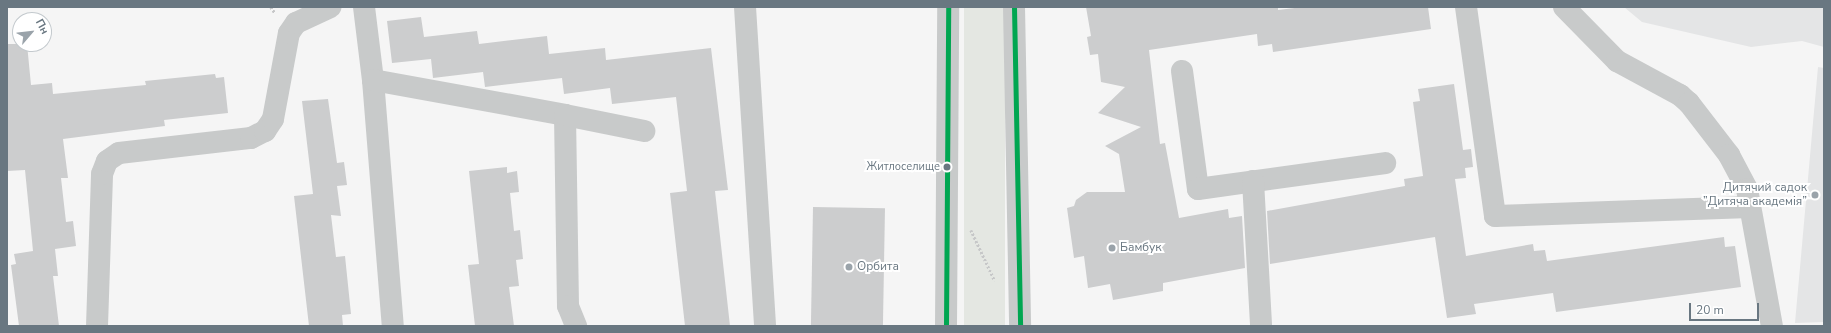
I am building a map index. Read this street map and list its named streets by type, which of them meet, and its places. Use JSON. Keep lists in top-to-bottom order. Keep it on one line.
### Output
{"places":["Житлоселище","Дитячий садок ”Дитяча академія”","Бамбук","Орбита"],"scale_bar":"20 m","north":"top right"}
